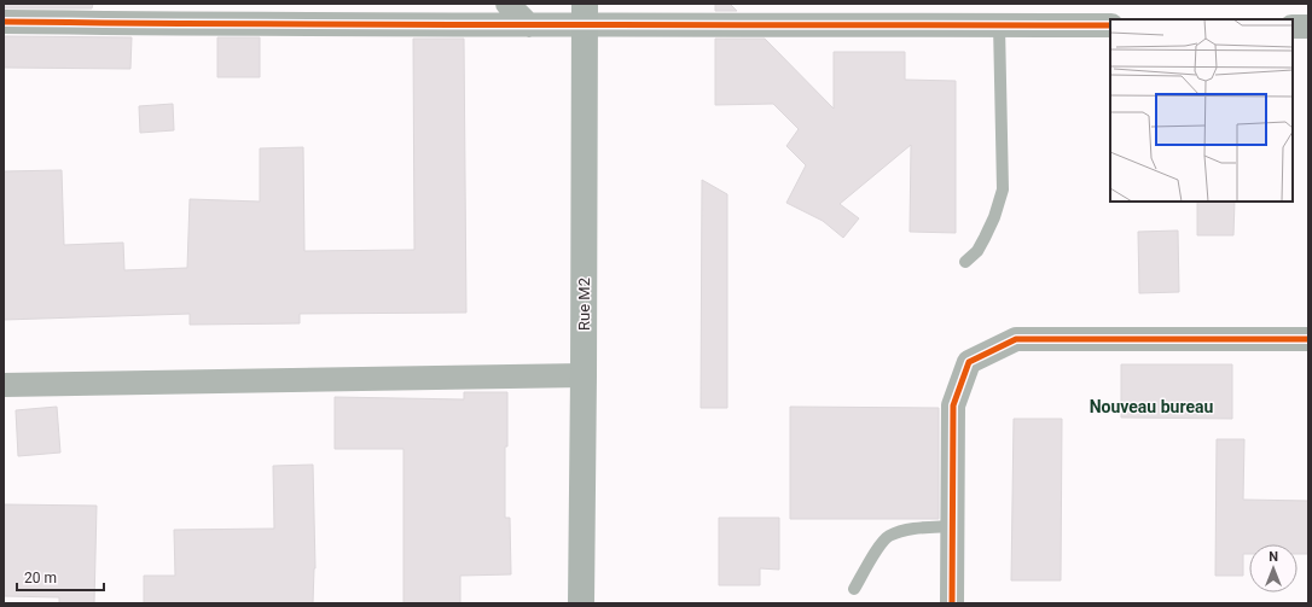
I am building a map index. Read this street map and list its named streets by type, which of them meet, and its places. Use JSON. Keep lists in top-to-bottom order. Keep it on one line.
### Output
{"streets":{"main road":["Rue M2"]},"districts":["Nouveau bureau"],"scale_bar":"20 m","north":"top"}
